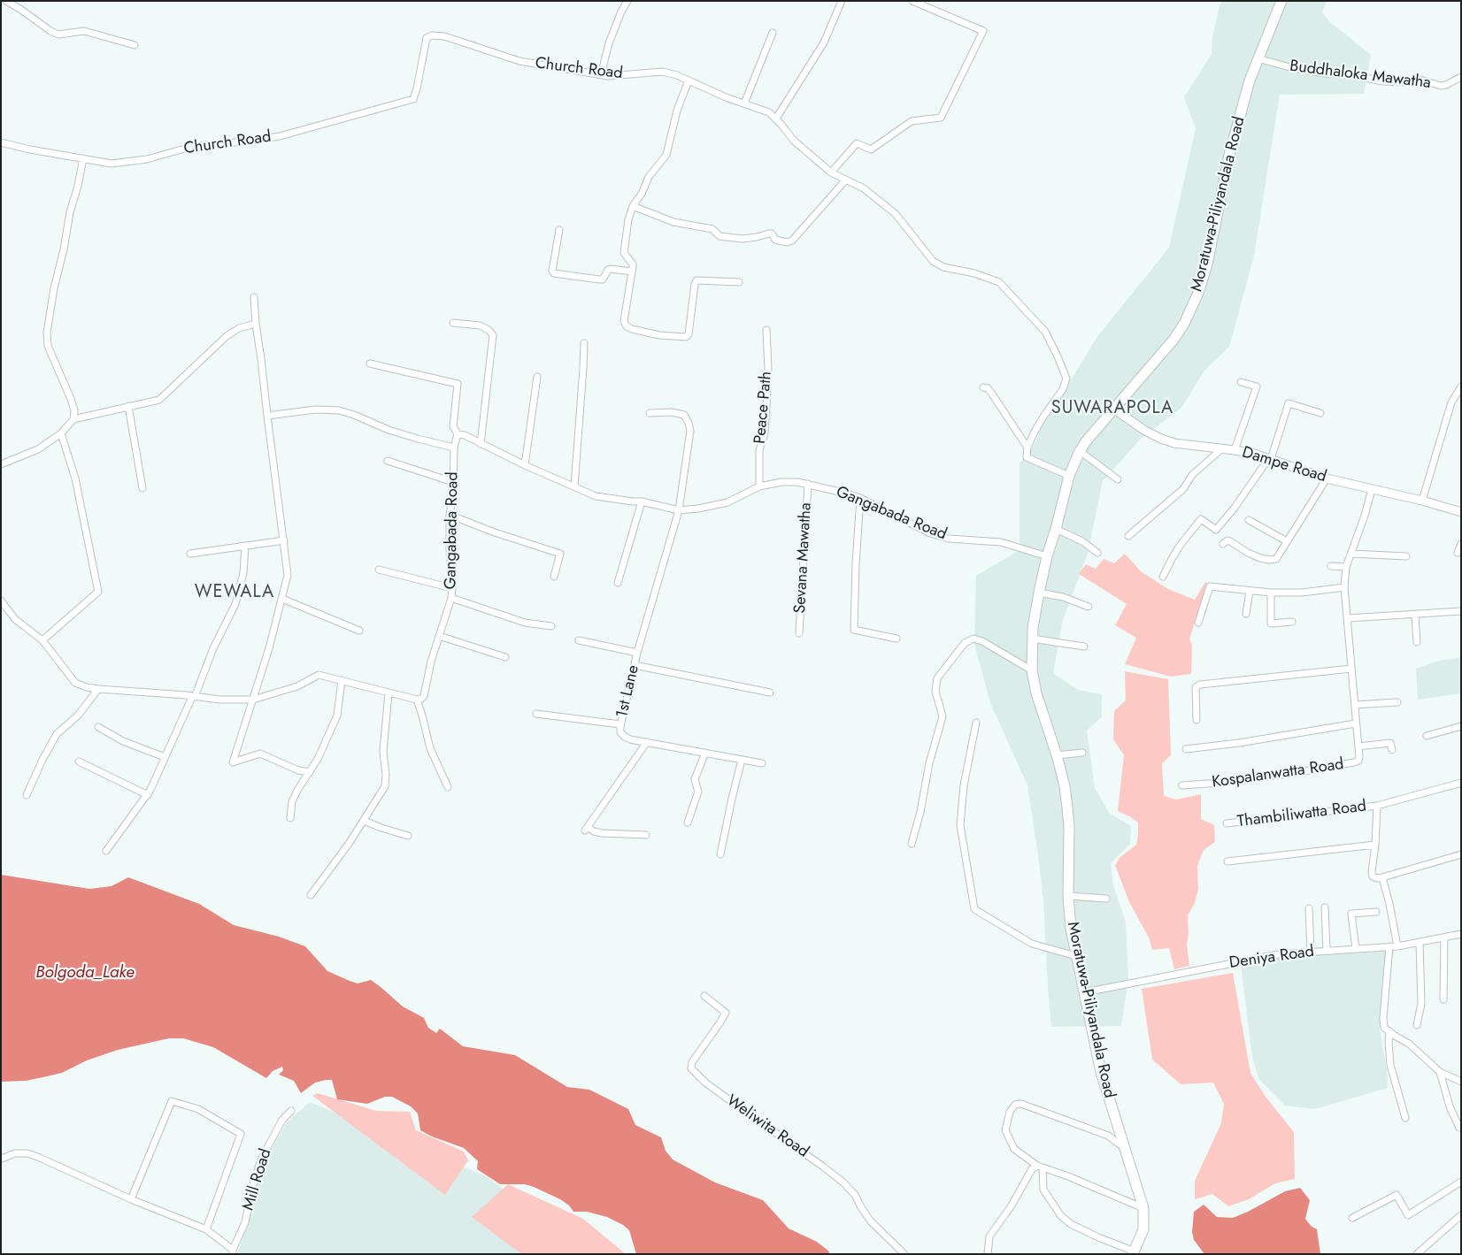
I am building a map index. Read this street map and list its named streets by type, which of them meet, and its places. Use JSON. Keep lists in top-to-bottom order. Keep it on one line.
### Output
{"streets":{"main road":["Moratuwa-Piliyandala Road"],"street":["Church Road","Buddhaloka Mawatha","Peace Path","Dampe Road","Gangabada Road","Sevana Mawatha","1st Lane","Kospalanwatta Road","Thambiliwatta Road","Deniya Road","Weliwita Road","Mill Road"]},"crossings":[["Buddhaloka Mawatha","Moratuwa-Piliyandala Road"],["Moratuwa-Piliyandala Road","Dampe Road"],["Moratuwa-Piliyandala Road","Gangabada Road"],["Moratuwa-Piliyandala Road","Deniya Road"],["Peace Path","Gangabada Road"],["Dampe Road","Kospalanwatta Road"],["Gangabada Road","Sevana Mawatha"],["Gangabada Road","1st Lane"],["Thambiliwatta Road","Deniya Road"]],"districts":["SUWARAPOLA","WEWALA"],"water":["Bolgoda_Lake"]}
